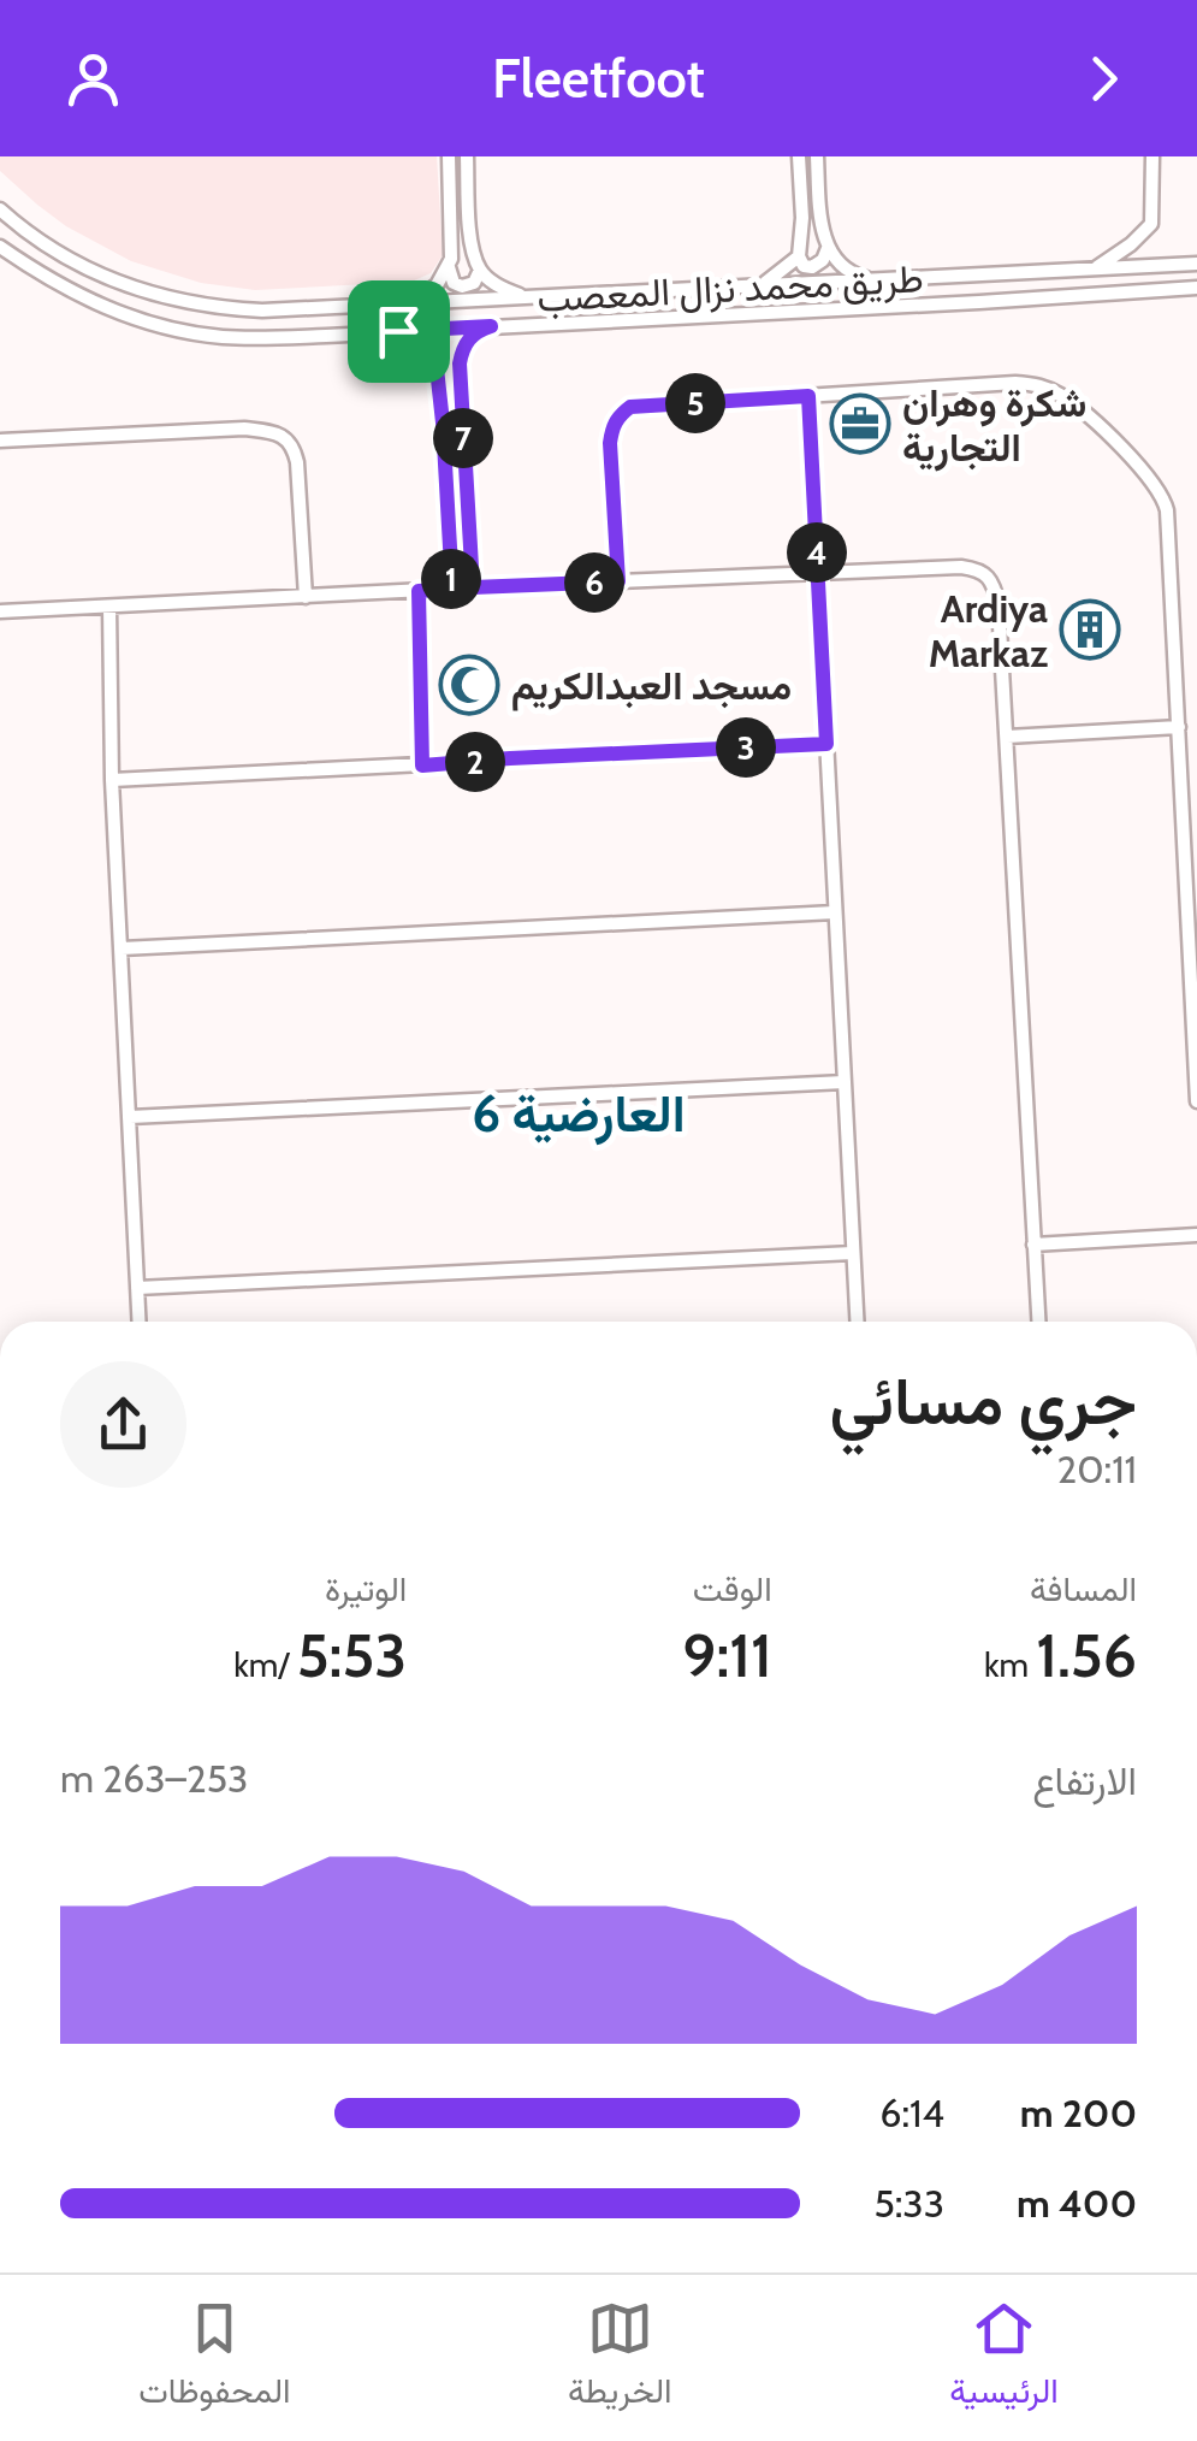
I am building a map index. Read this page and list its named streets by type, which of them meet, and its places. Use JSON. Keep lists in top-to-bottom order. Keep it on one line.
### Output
{"streets":{"street":["طريق محمد نزال المعصب"]},"districts":["العارضية 6"],"places":{"office":["شكرة وهران التجارية"],"building":["Ardiya Markaz"],"mosque":["مسجد العبدالكريم"]},"page":{"header":"Fleetfoot","pins":["5","7","4","1","6","3","2"],"heading":["جري مسائي","20:11"],"stats":[["المسافة","1.56 km"],["الوقت","9:11"],["الوتيرة","5:53 /km"]],"chart":["الارتفاع","253–263 m"],"list":[{"name":"200 m","note":"6:14"},{"name":"400 m","note":"5:33"}],"tabs":["الرئيسية","الخريطة","المحفوظات"]}}
